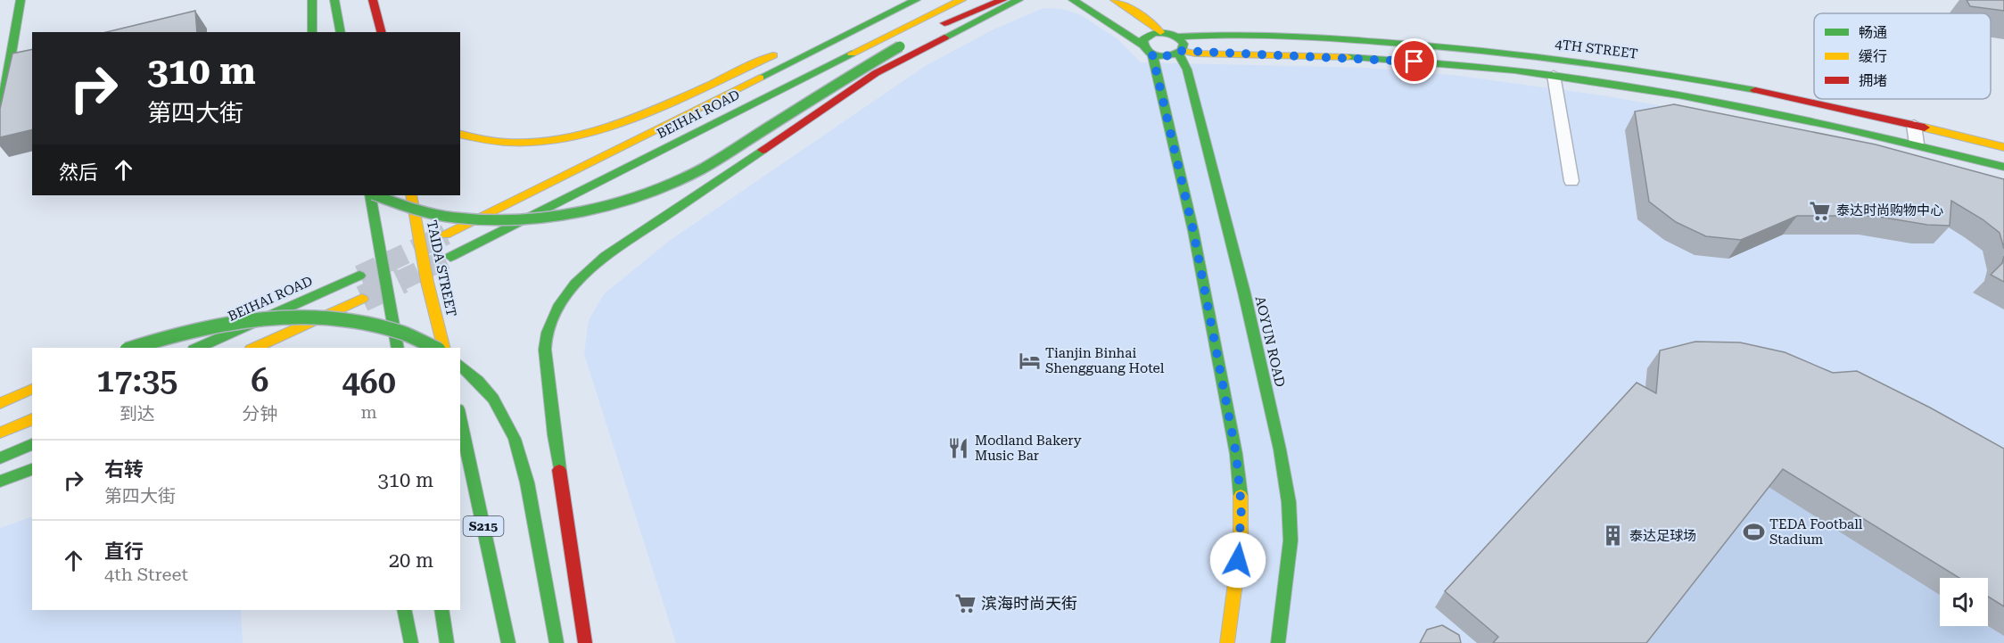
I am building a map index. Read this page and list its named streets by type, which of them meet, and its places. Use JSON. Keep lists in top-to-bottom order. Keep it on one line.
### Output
{"streets":{"main road":["4TH STREET","BEIHAI ROAD","TAIDA STREET","AOYUN ROAD","S215"]},"crossings":[["4TH STREET","AOYUN ROAD"]],"places":{"supermarket":["泰达时尚购物中心","滨海时尚天街"],"hotel":["Tianjin Binhai Shengguang Hotel"],"restaurant":["Modland Bakery Music Bar"],"sports":["TEDA Football Stadium"],"building":["泰达足球场"]},"legend":["畅通","缓行","拥堵"],"page":{"turn":["310 m","第四大街"],"then":"然后","eta":["17:35","到达","6","分钟","460","m"],"list":[{"name":"右转","note":"第四大街","value":"310 m"},{"name":"直行","note":"4th Street","value":"20 m"}]}}
